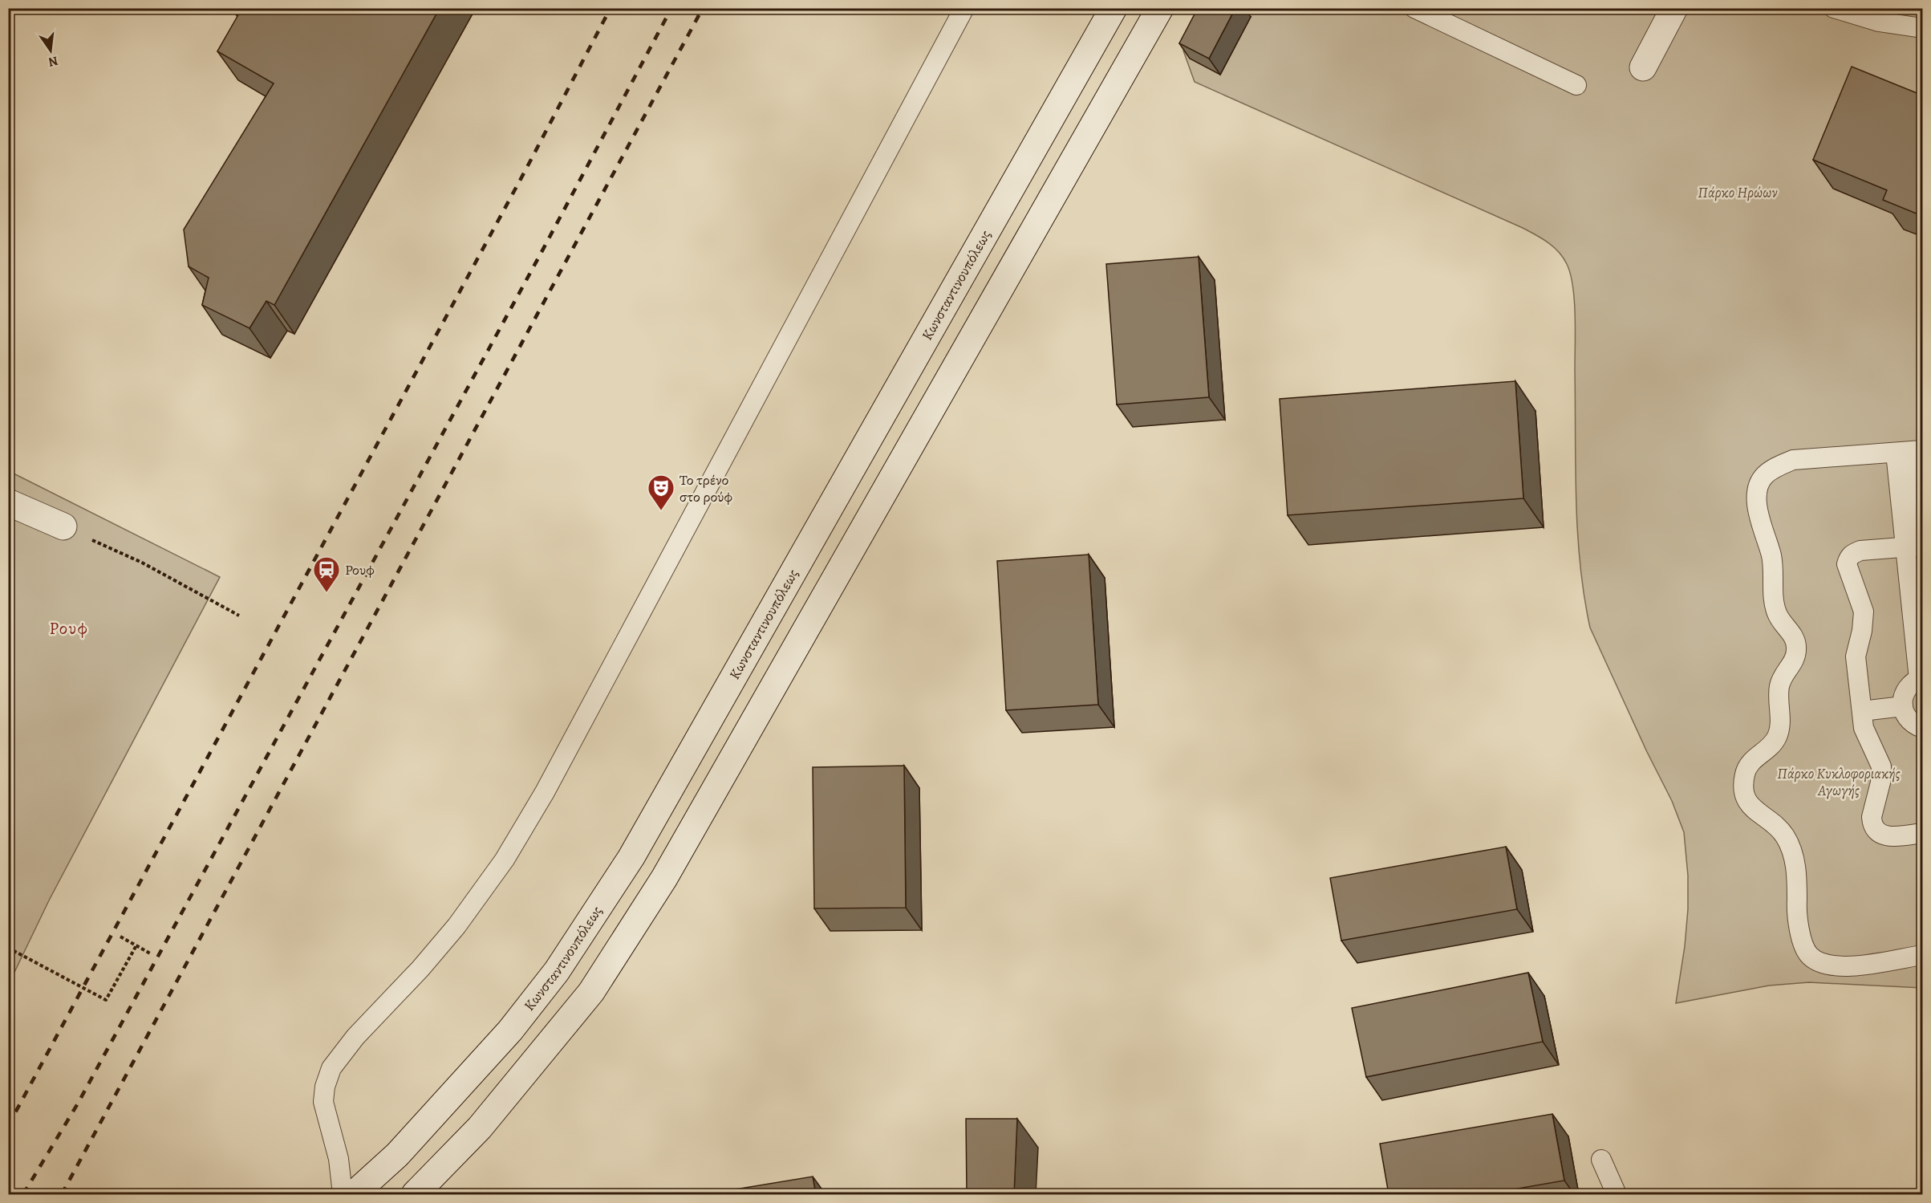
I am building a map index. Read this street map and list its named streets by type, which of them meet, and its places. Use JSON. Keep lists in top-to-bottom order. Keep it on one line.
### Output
{"streets":{"main road":["Κωνσταντινουπόλεως"]},"districts":["Ρουφ"],"parks":["Πάρκο Ηρώων","Πάρκο Κυκλοφοριακής Αγωγής"],"places":{"theatre":["Το τρένο στο ρούφ"],"station":["Ρουφ"]},"north":"bottom"}
